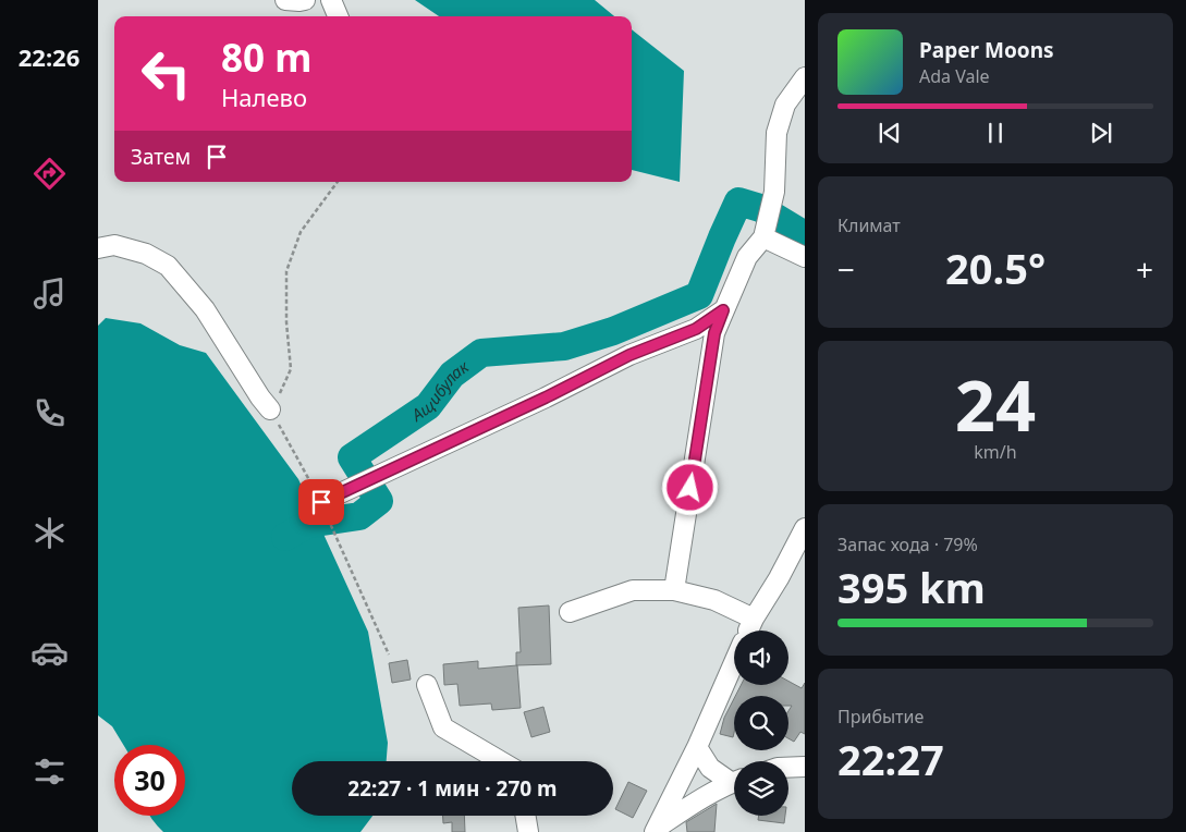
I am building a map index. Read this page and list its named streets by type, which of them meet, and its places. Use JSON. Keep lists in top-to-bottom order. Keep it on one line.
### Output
{"water":["Ащибулак"],"page":{"tabs":"22:26","turn":["80 m","Налево"],"song":["Paper Moons","Ada Vale"],"then":"Затем","tile":["Климат",["24","km/h"],["Запас хода · 79%","395 km"],["Прибытие","22:27"]],"heat":["−","20.5°","+"],"limit":"30","trip":"22:27 · 1 мин · 270 m"}}
